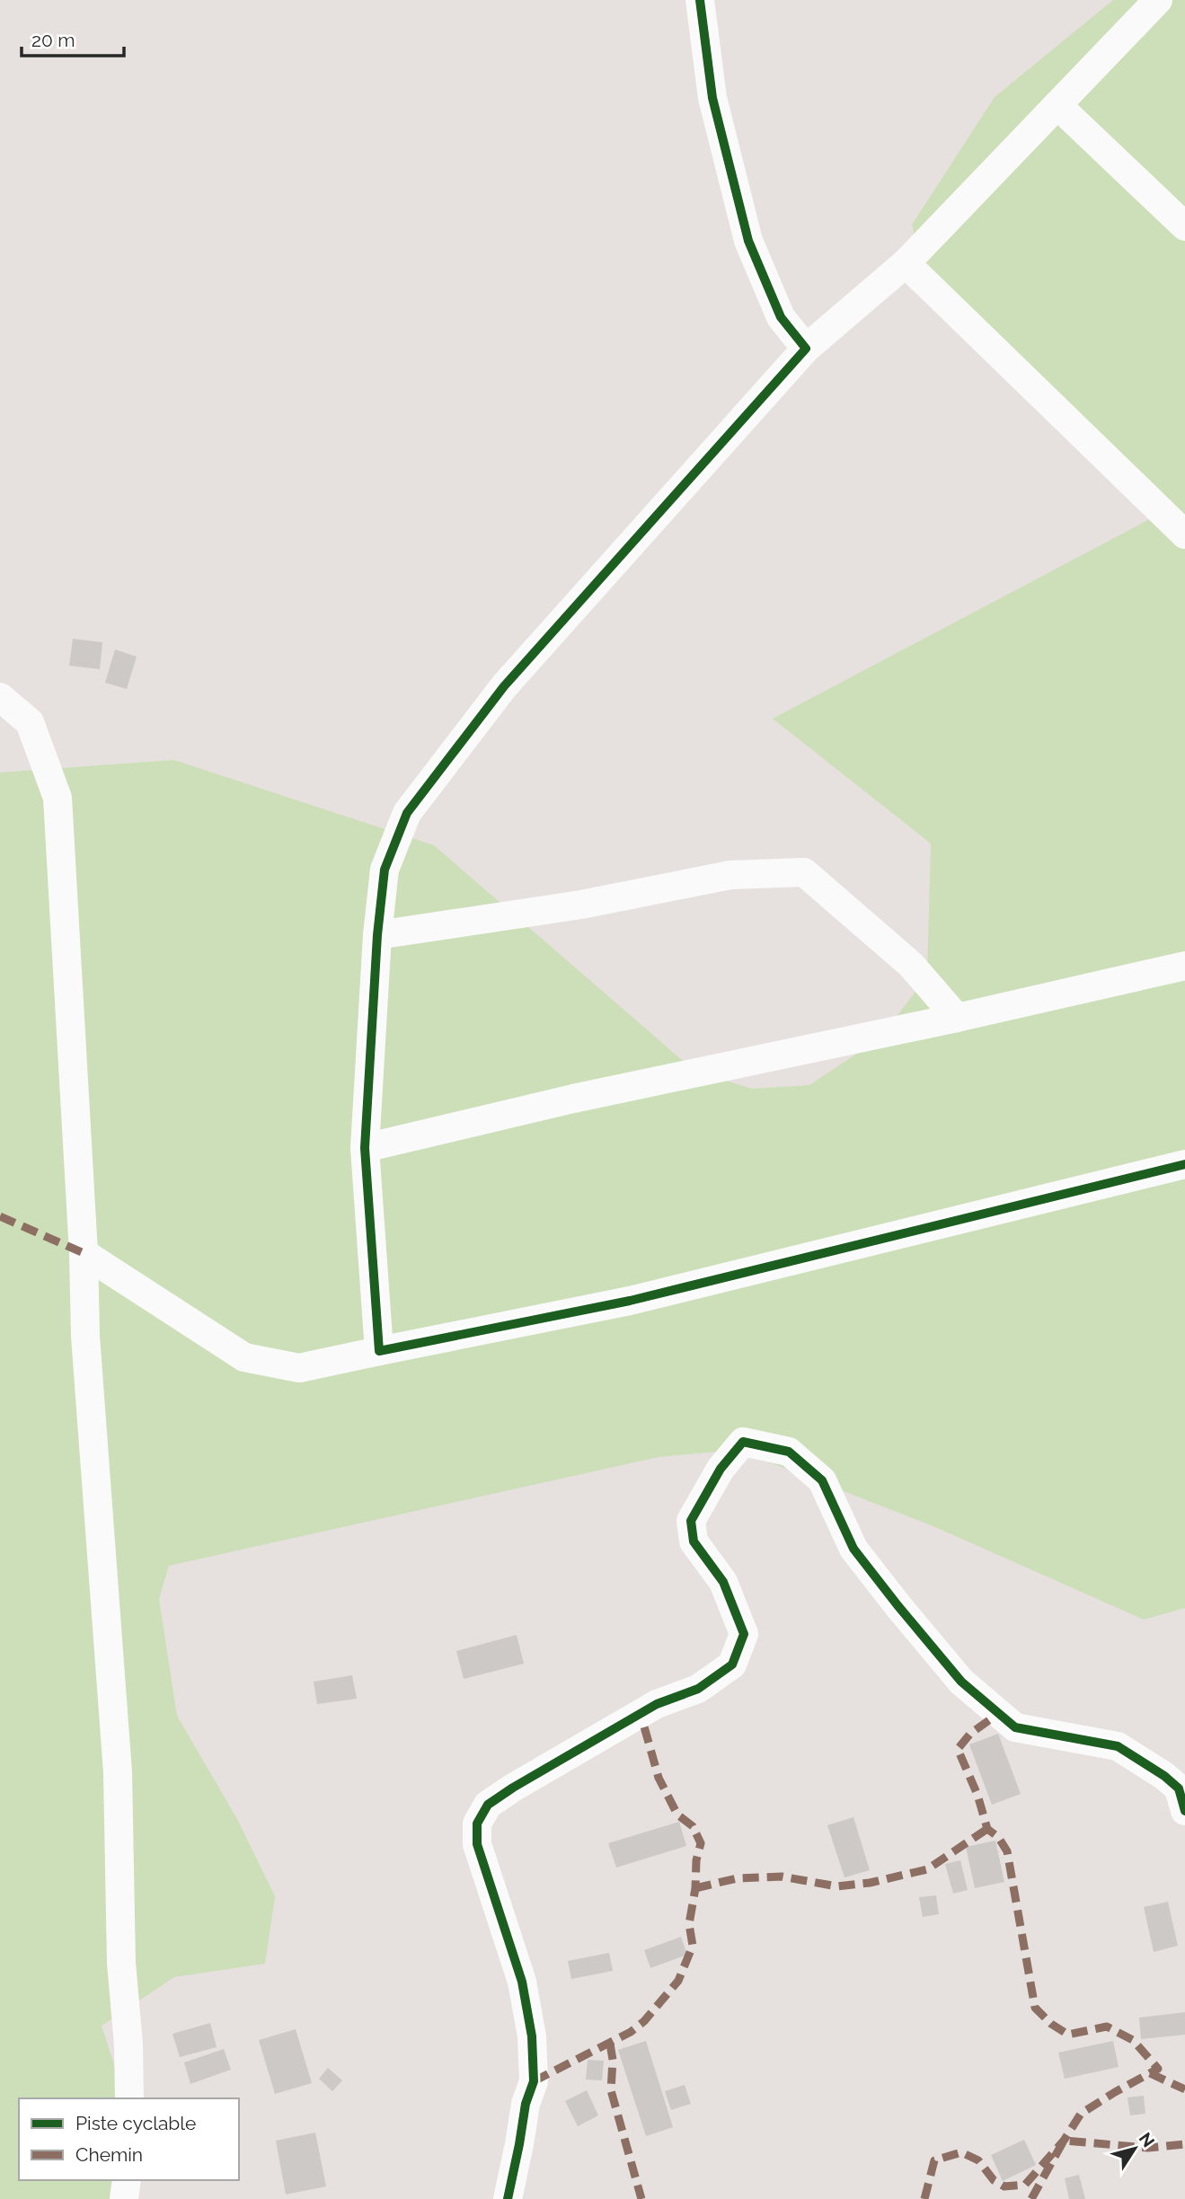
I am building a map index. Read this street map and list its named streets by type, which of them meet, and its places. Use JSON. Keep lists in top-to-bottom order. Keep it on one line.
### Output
{"legend":["Piste cyclable","Chemin"],"scale_bar":"20 m","north":"top right"}
